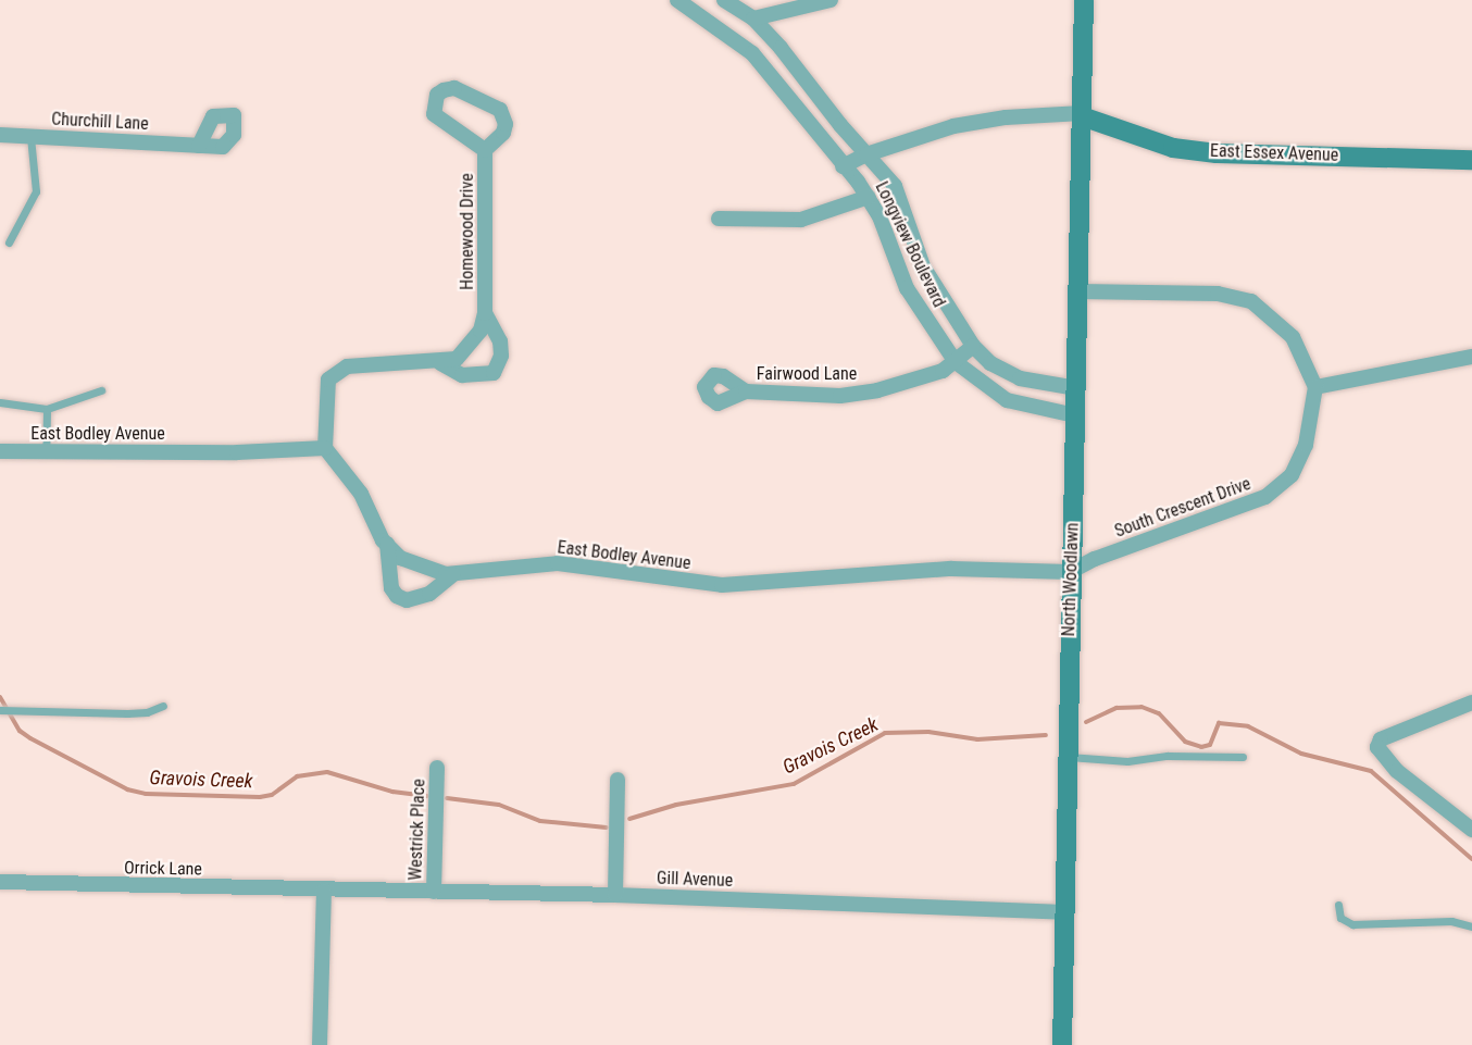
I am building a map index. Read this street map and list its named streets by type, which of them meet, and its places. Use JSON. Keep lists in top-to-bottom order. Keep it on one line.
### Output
{"streets":{"street":["Churchill Lane","East Essex Avenue","Homewood Drive","Longview Boulevard","Fairwood Lane","East Bodley Avenue","South Crescent Drive","North Woodlawn","Westrick Place","Orrick Lane","Gill Avenue"]},"crossings":[["East Essex Avenue","Longview Boulevard"],["East Essex Avenue","North Woodlawn"],["Homewood Drive","East Bodley Avenue"],["Longview Boulevard","Fairwood Lane"],["Longview Boulevard","North Woodlawn"],["East Bodley Avenue","South Crescent Drive"],["East Bodley Avenue","North Woodlawn"],["South Crescent Drive","North Woodlawn"],["North Woodlawn","Gill Avenue"],["Westrick Place","Gill Avenue"],["Orrick Lane","Gill Avenue"]],"water":["Gravois Creek"]}
